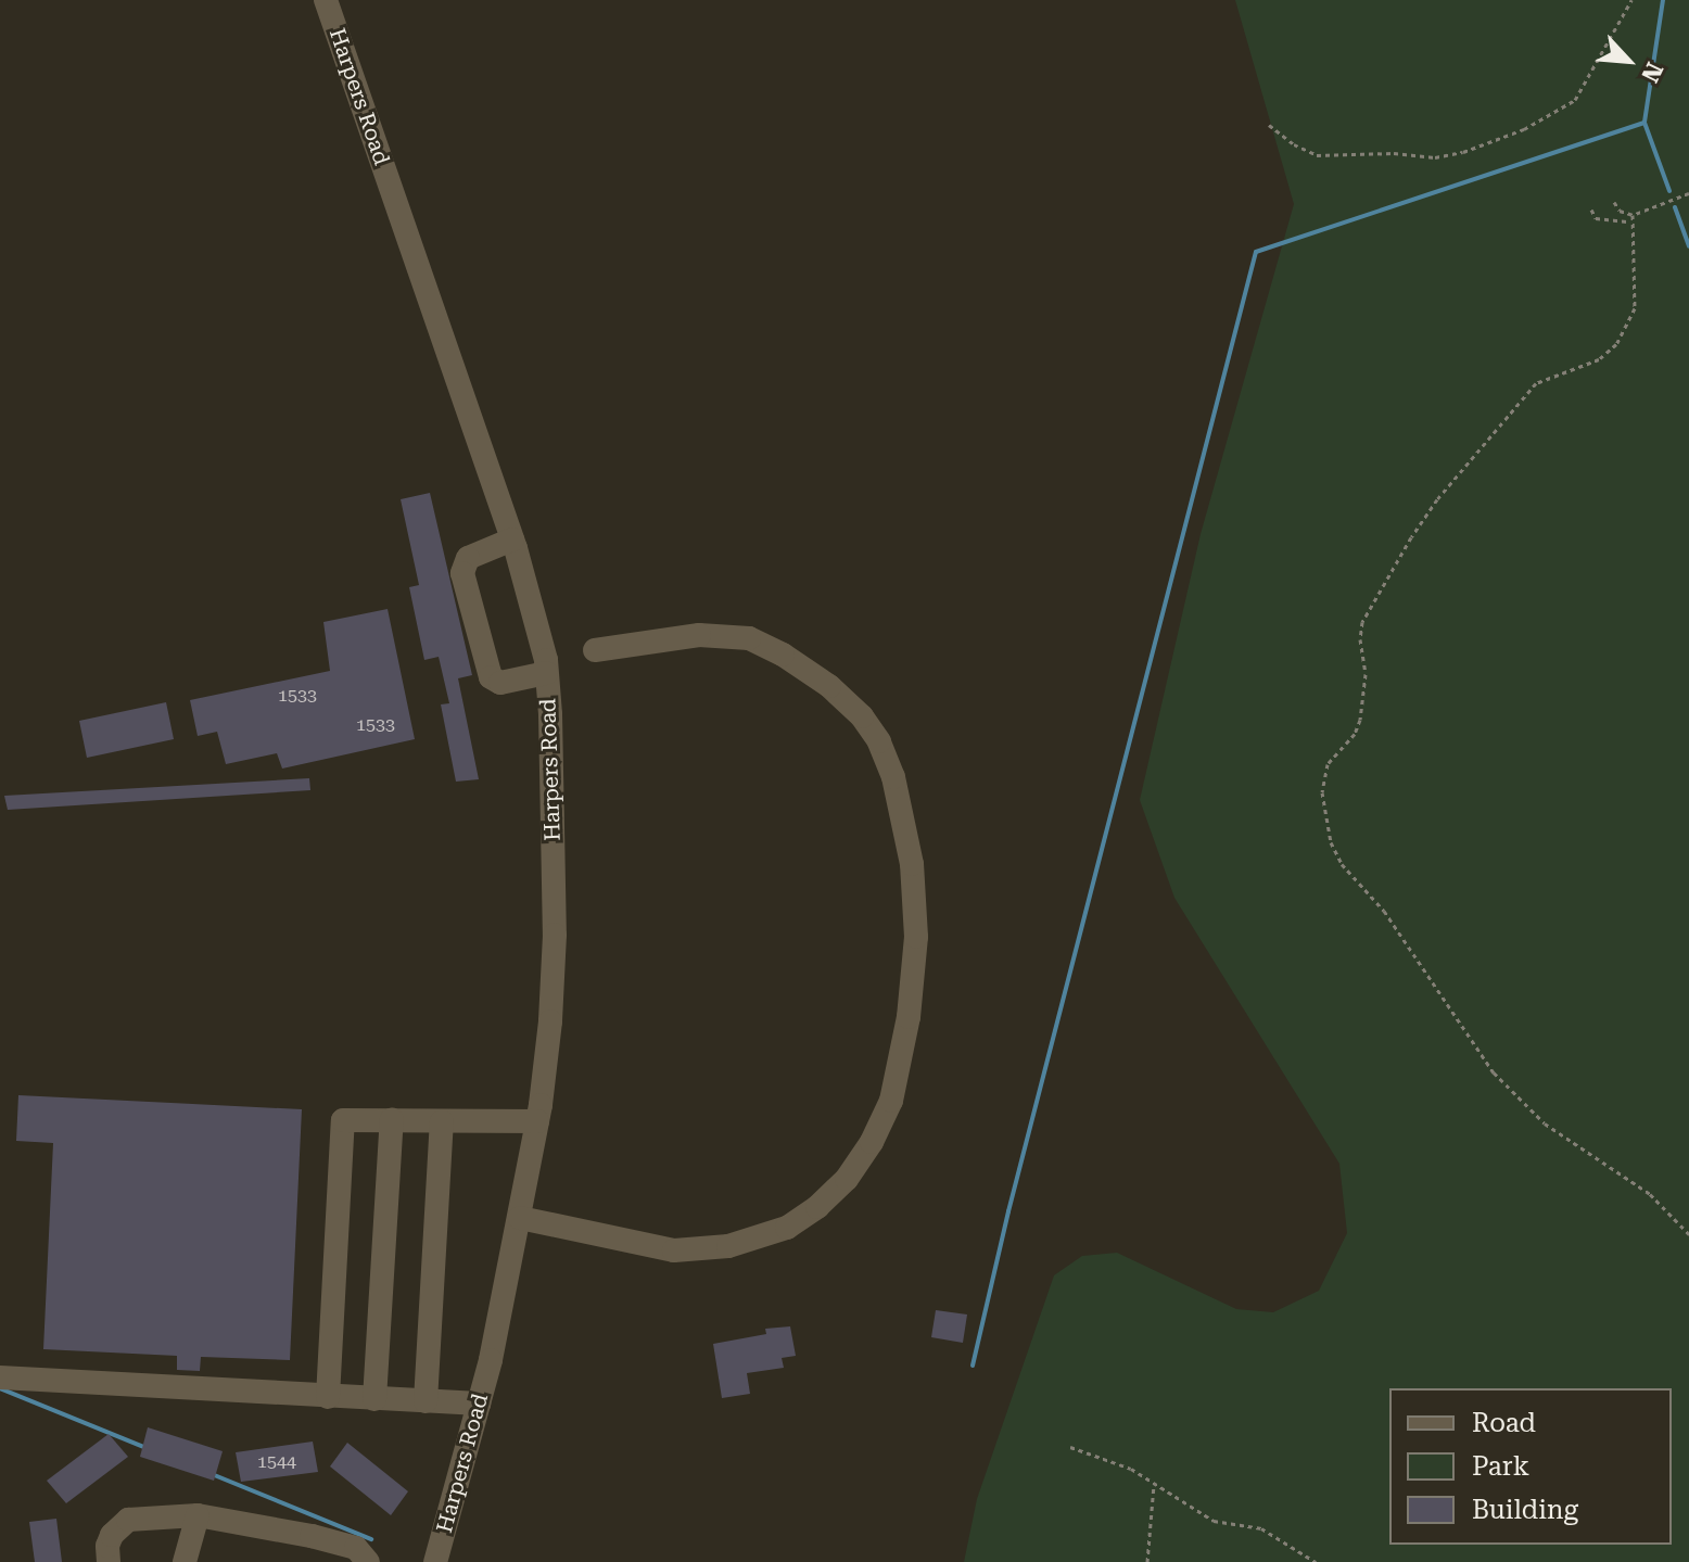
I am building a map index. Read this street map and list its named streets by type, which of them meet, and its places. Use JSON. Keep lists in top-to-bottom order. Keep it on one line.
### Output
{"streets":{"street":["Harpers Road"]},"house_numbers":["1533","1533","1544"],"legend":["Road","Park","Building"],"north":"bottom right"}
